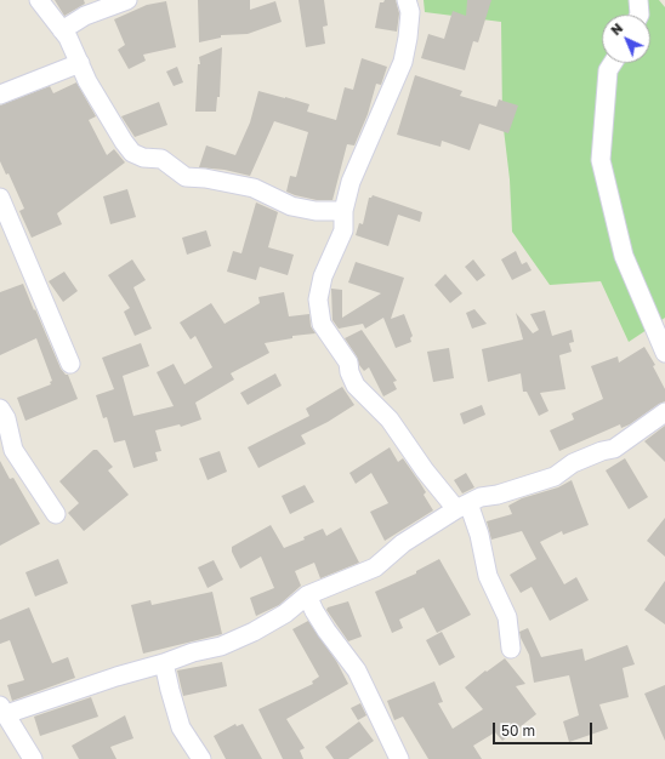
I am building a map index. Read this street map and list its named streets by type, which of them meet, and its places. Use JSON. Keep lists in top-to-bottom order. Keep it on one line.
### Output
{"scale_bar":"50 m","north":"top left"}
